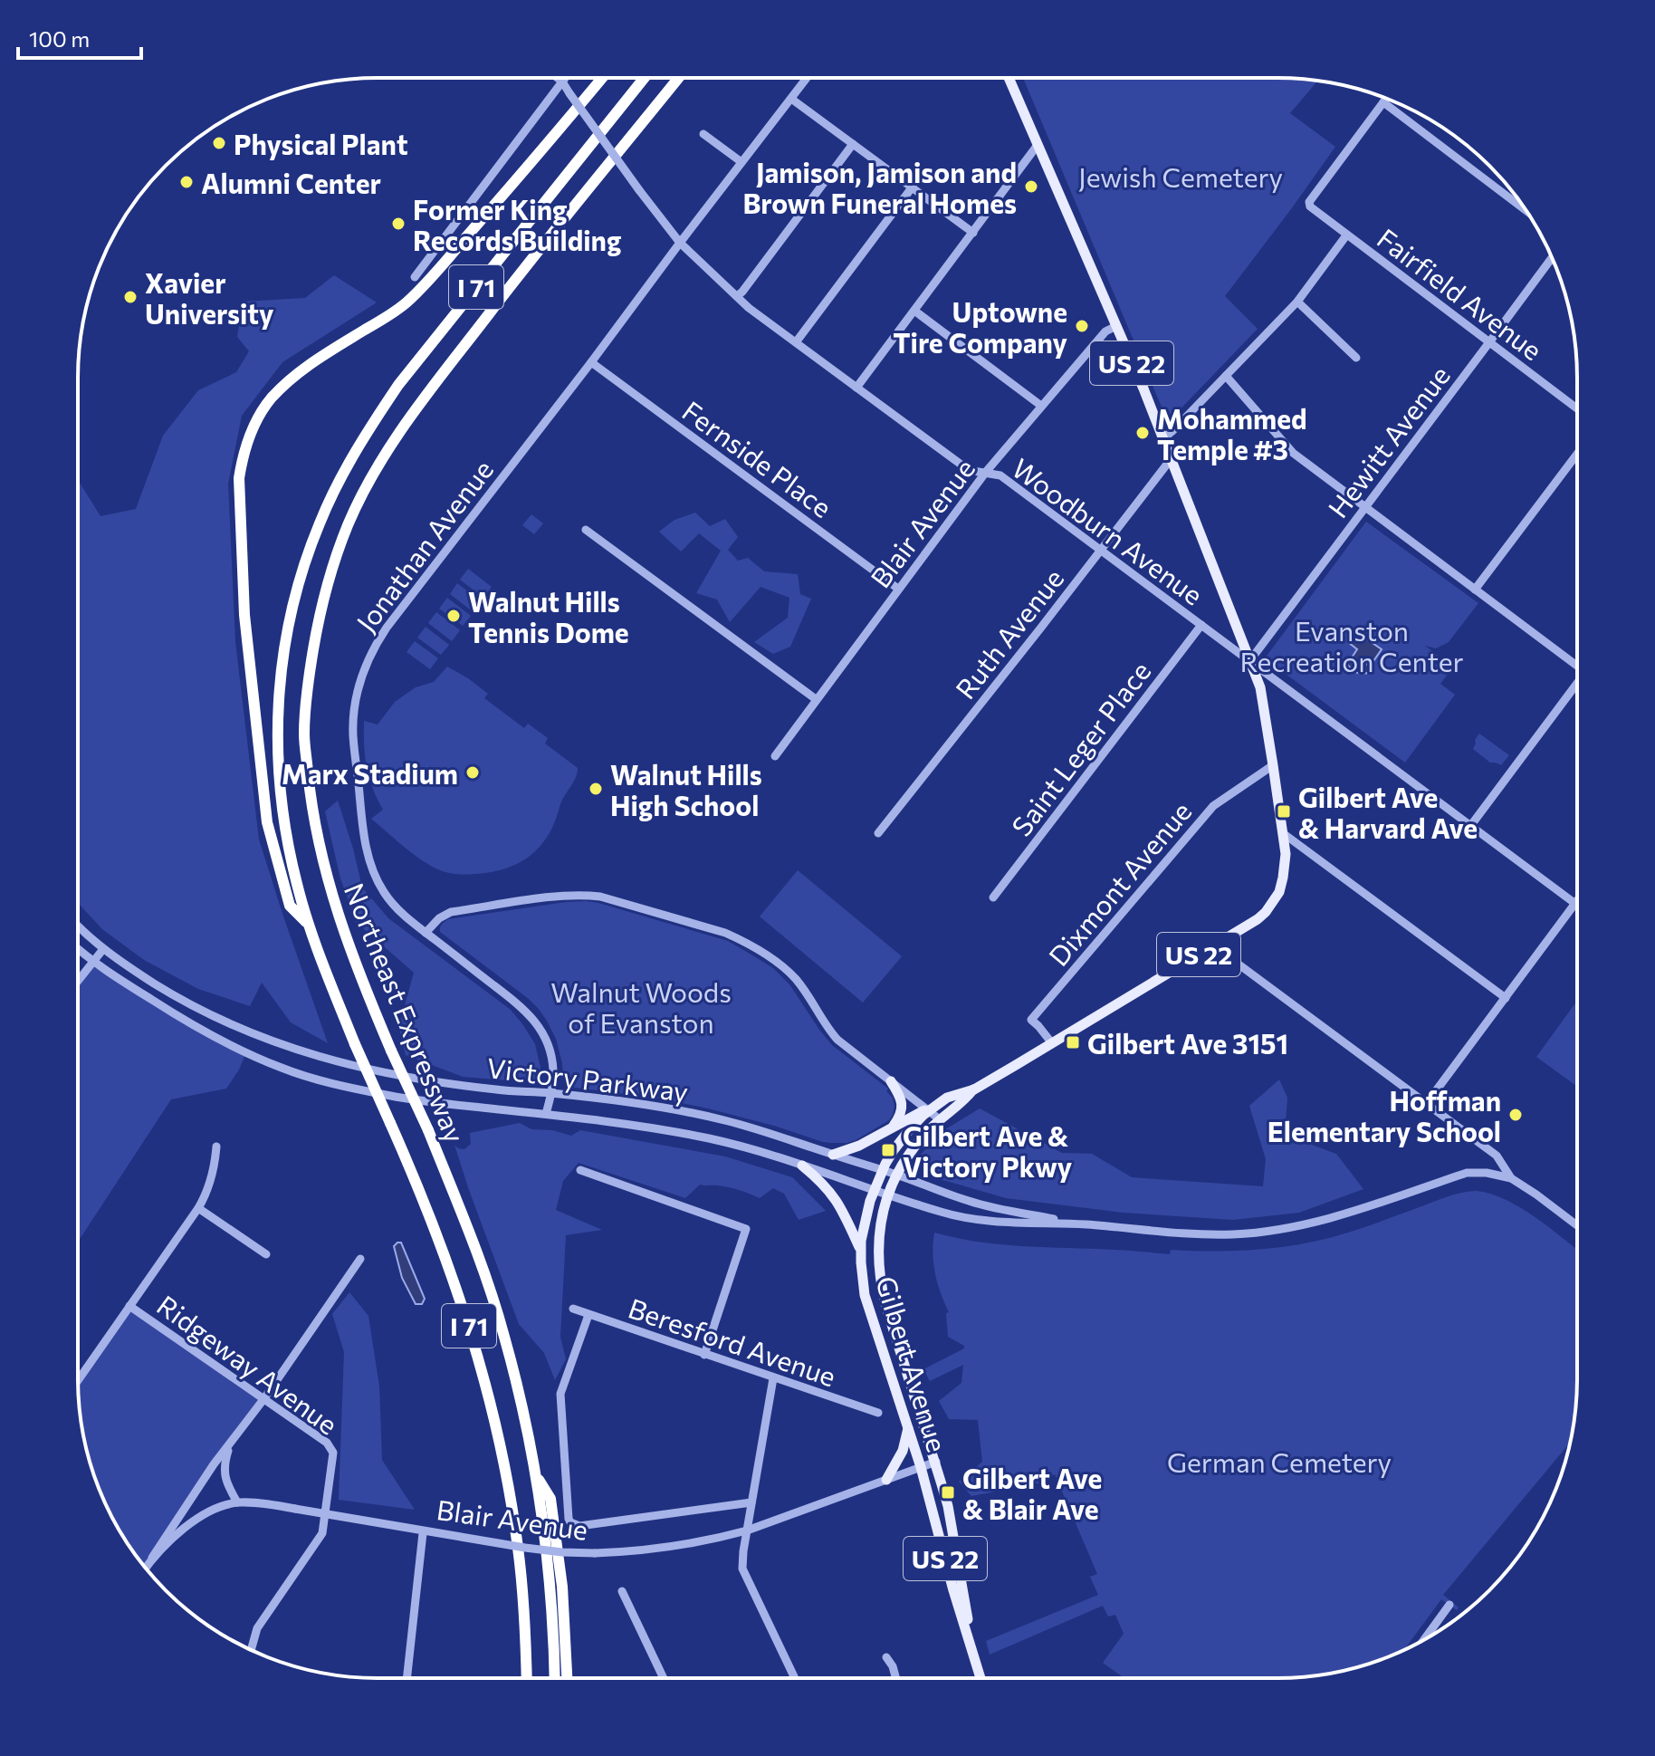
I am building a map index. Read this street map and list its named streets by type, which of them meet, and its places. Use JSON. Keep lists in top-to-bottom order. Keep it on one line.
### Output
{"streets":{"highway":["I 71","Northeast Expressway"],"main road":["US 22","Gilbert Avenue"],"street":["Fairfield Avenue","Hewitt Avenue","Fernside Place","Blair Avenue","Woodburn Avenue","Jonathan Avenue","Ruth Avenue","Saint Leger Place","Dixmont Avenue","Victory Parkway","Beresford Avenue","Ridgeway Avenue"]},"crossings":[["Fairfield Avenue","Hewitt Avenue"],["US 22","Hewitt Avenue"],["US 22","Blair Avenue"],["US 22","Woodburn Avenue"],["US 22","Ruth Avenue"],["US 22","Gilbert Avenue"],["Hewitt Avenue","Woodburn Avenue"],["Hewitt Avenue","Gilbert Avenue"],["Fernside Place","Blair Avenue"],["Fernside Place","Jonathan Avenue"],["Blair Avenue","Woodburn Avenue"],["Blair Avenue","Gilbert Avenue"],["Woodburn Avenue","Jonathan Avenue"],["Woodburn Avenue","Ruth Avenue"],["Woodburn Avenue","Saint Leger Place"],["Woodburn Avenue","Gilbert Avenue"],["Jonathan Avenue","Victory Parkway"],["Dixmont Avenue","Gilbert Avenue"],["Victory Parkway","Gilbert Avenue"]],"parks":["Jewish Cemetery","Evanston Recreation Center","Walnut Woods of Evanston","German Cemetery"],"places":{"other":["Physical Plant","Alumni Center","Jamison, Jamison and Brown Funeral Homes","Former King Records Building","Xavier University","Uptowne Tire Company","Mohammed Temple #3","Walnut Hills Tennis Dome","Marx Stadium","Walnut Hills High School","Hoffman Elementary School"],"transit":["Gilbert Ave & Harvard Ave","Gilbert Ave 3151","Gilbert Ave & Victory Pkwy","Gilbert Ave & Blair Ave"]},"scale_bar":"100 m"}
